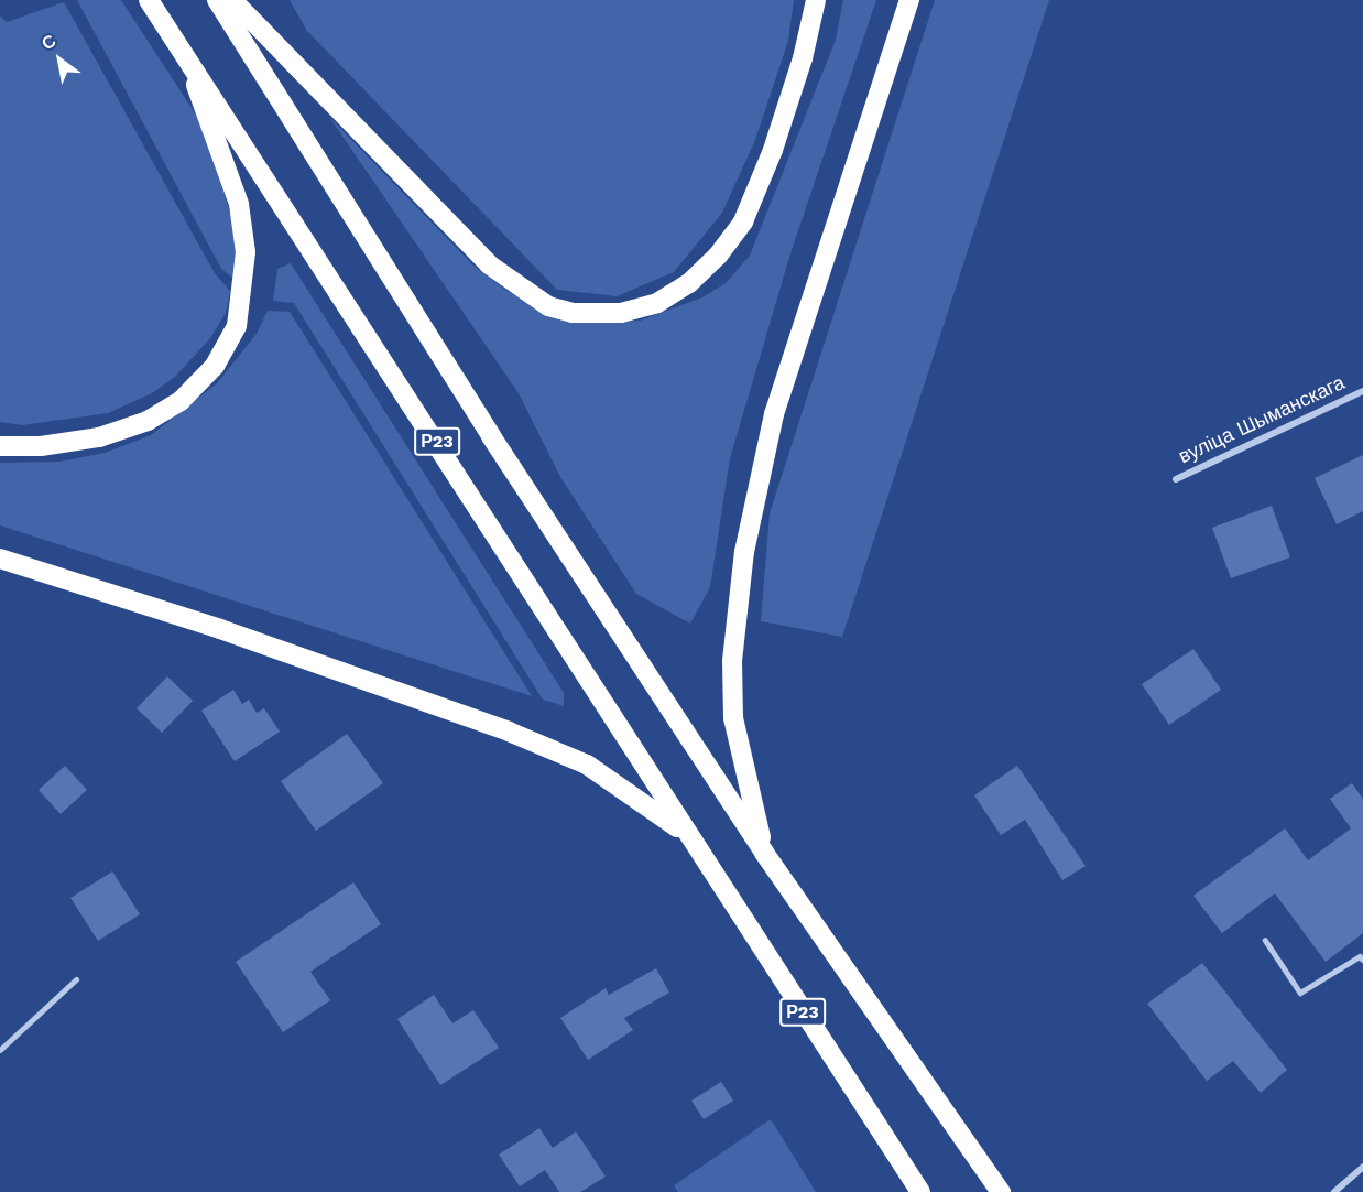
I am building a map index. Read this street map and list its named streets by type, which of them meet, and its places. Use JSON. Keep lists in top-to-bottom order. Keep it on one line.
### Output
{"streets":{"highway":["Р23"],"street":["вуліца Шыманскага"]},"north":"top left"}
